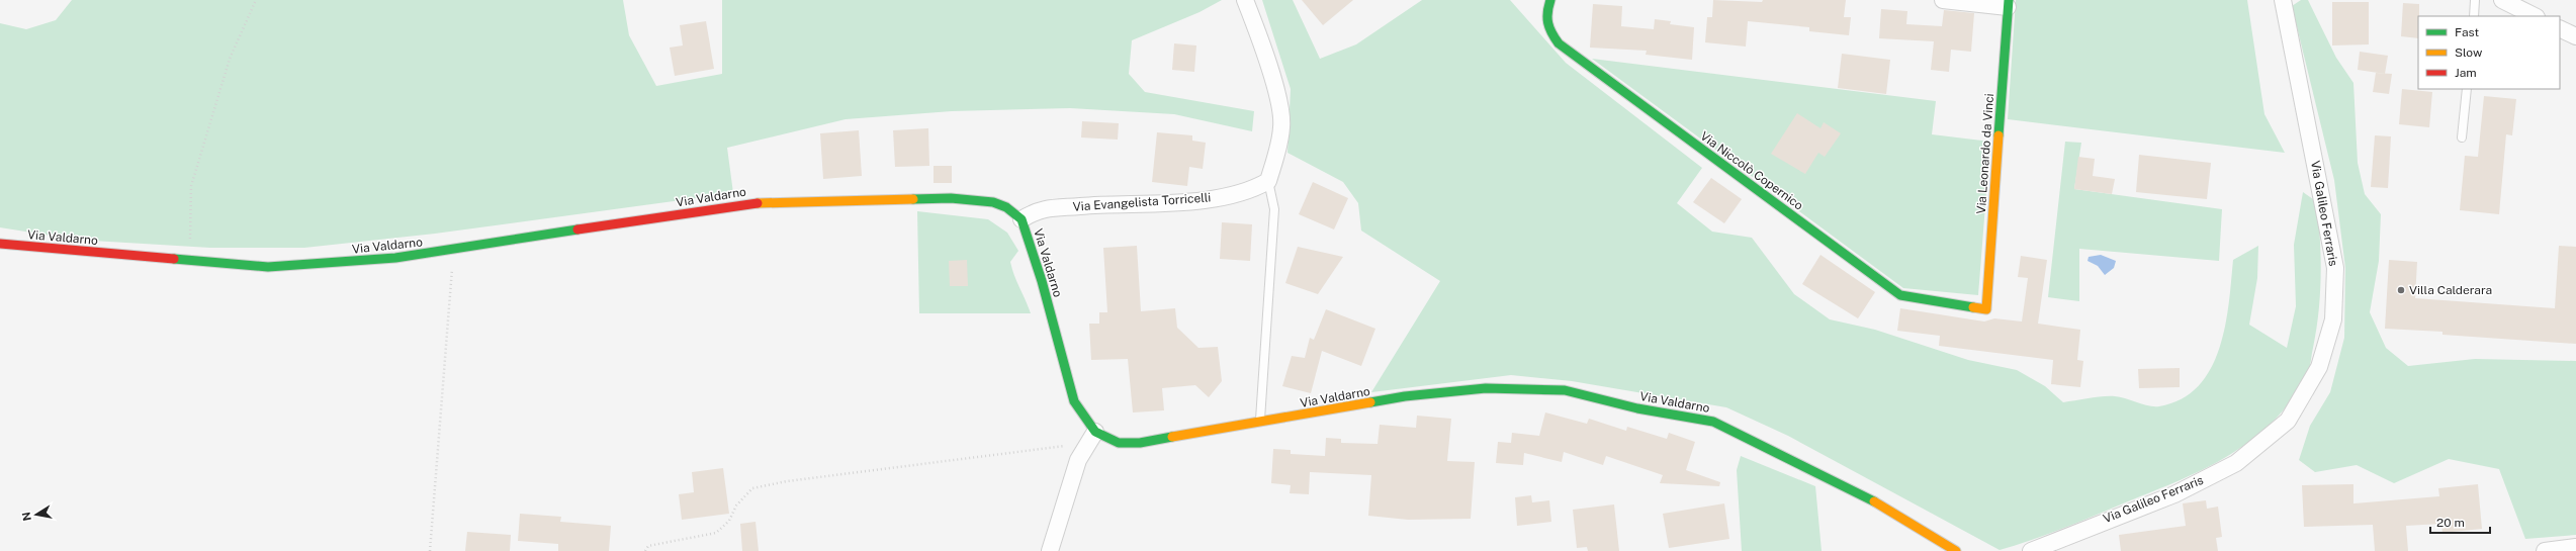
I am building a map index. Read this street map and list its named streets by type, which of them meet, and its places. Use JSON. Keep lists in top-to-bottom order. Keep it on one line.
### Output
{"streets":{"street":["Via Leonardo da Vinci","Via Niccolò Copernico","Via Valdarno","Via Evangelista Torricelli","Via Galileo Ferraris"]},"crossings":[["Via Leonardo da Vinci","Via Niccolò Copernico"],["Via Valdarno","Via Evangelista Torricelli"]],"places":["Villa Calderara"],"legend":["Fast","Slow","Jam"],"scale_bar":"20 m","north":"left"}
